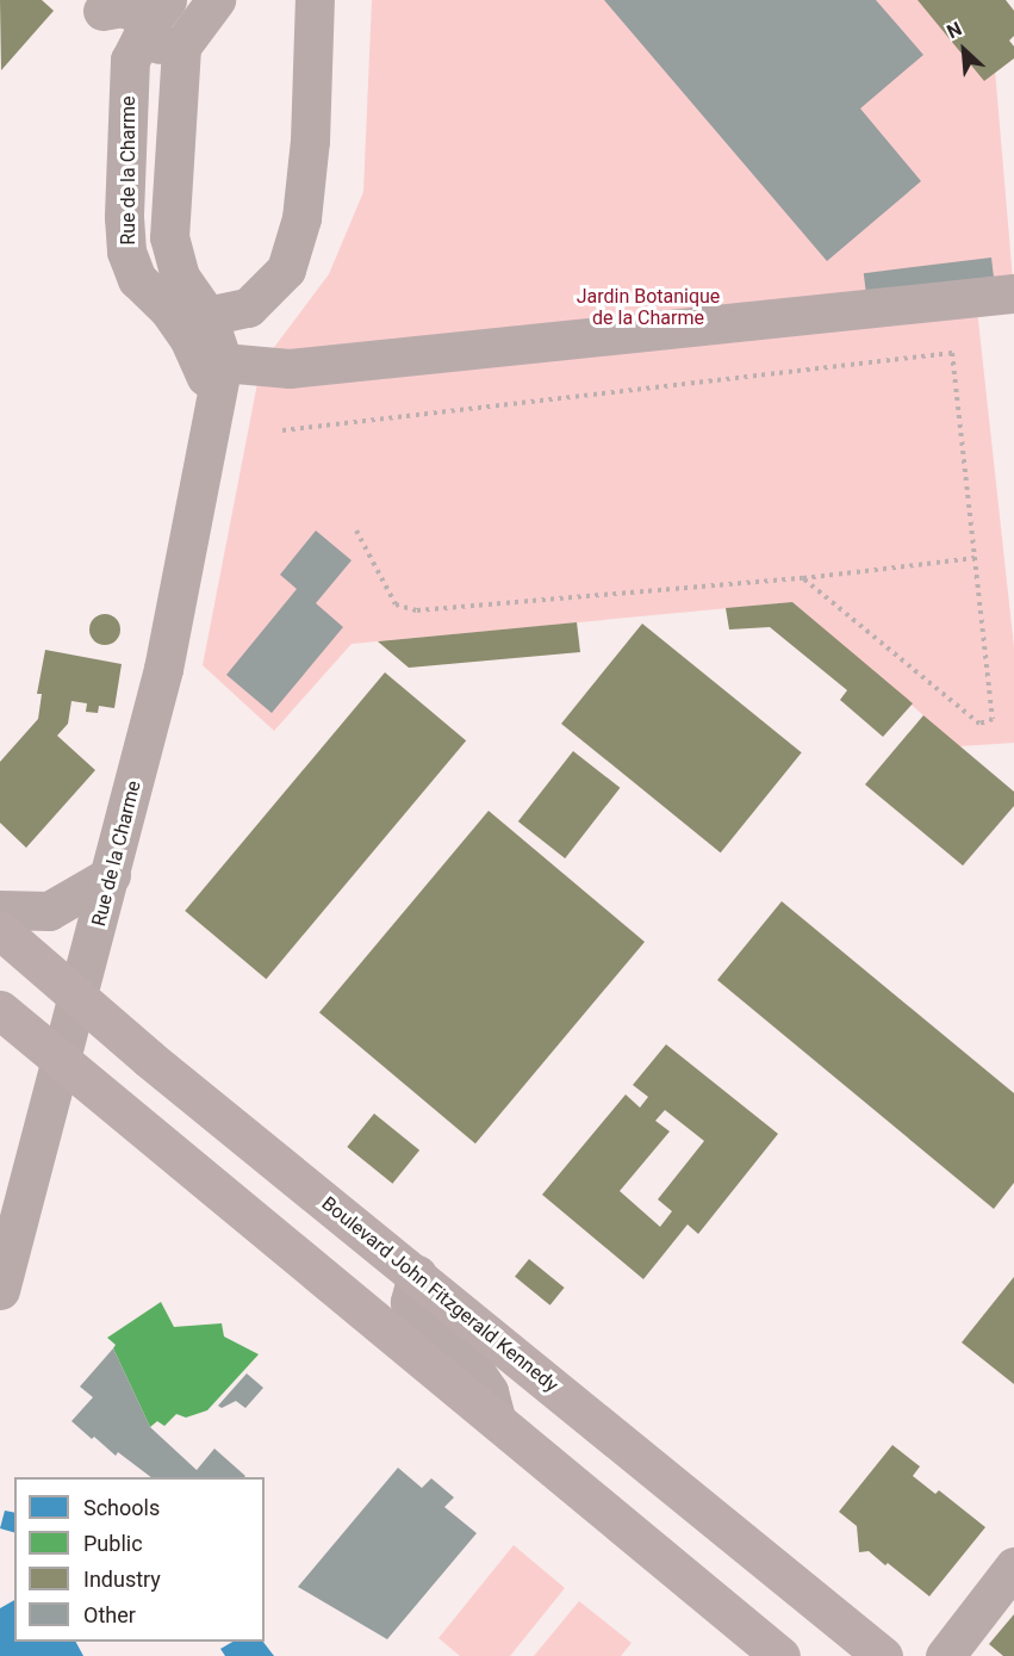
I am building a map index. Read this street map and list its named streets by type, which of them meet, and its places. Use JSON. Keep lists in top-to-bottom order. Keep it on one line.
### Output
{"streets":{"main road":["Boulevard John Fitzgerald Kennedy"],"street":["Rue de la Charme"]},"crossings":[["Rue de la Charme","Boulevard John Fitzgerald Kennedy"]],"parks":["Jardin Botanique de la Charme"],"legend":["Schools","Public","Industry","Other"],"north":"top left"}
